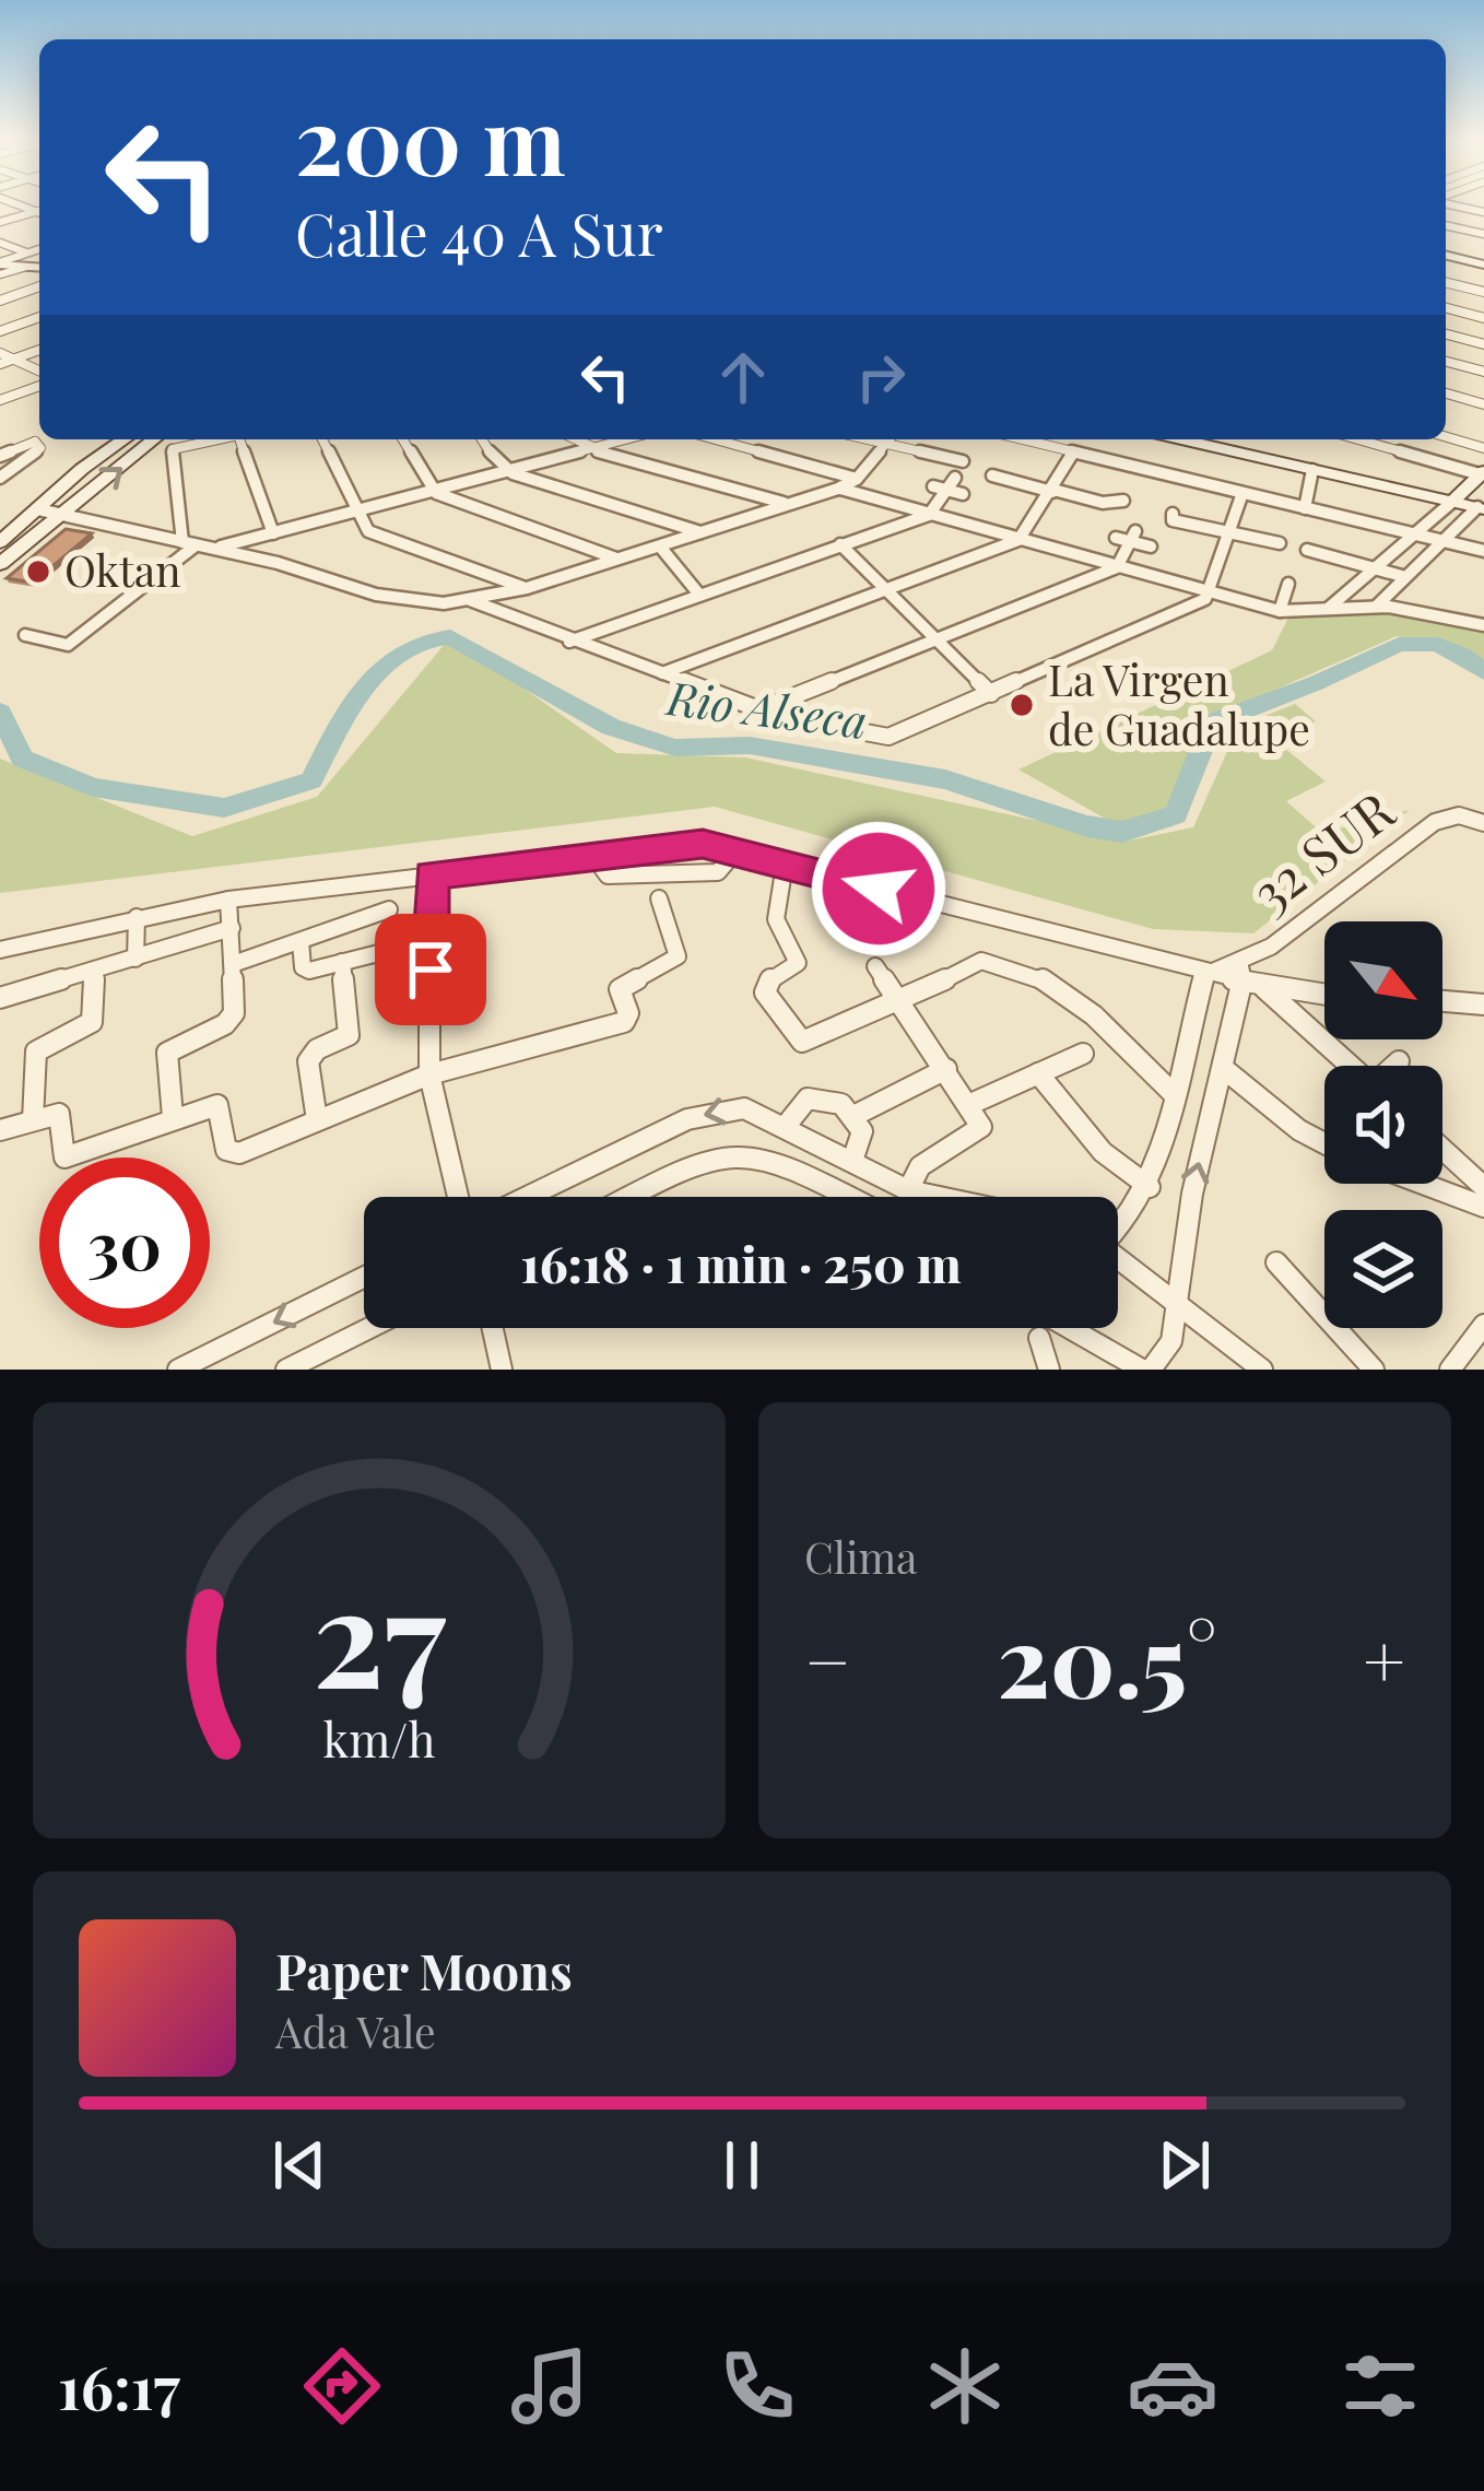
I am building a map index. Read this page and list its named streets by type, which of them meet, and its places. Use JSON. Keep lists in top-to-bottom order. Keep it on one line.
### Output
{"streets":{"street":["32 SUR"]},"water":["Rio Alseca"],"places":["Oktan","La Virgen de Guadalupe"],"north":"bottom right","page":{"turn":["200 m","Calle 40 A Sur"],"limit":"30","trip":"16:18 · 1 min · 250 m","tile":"Clima","heat":["−","20.5°","+"],"song":["Paper Moons","Ada Vale"],"tabs":"16:17","gauge":["27","km/h"]}}
